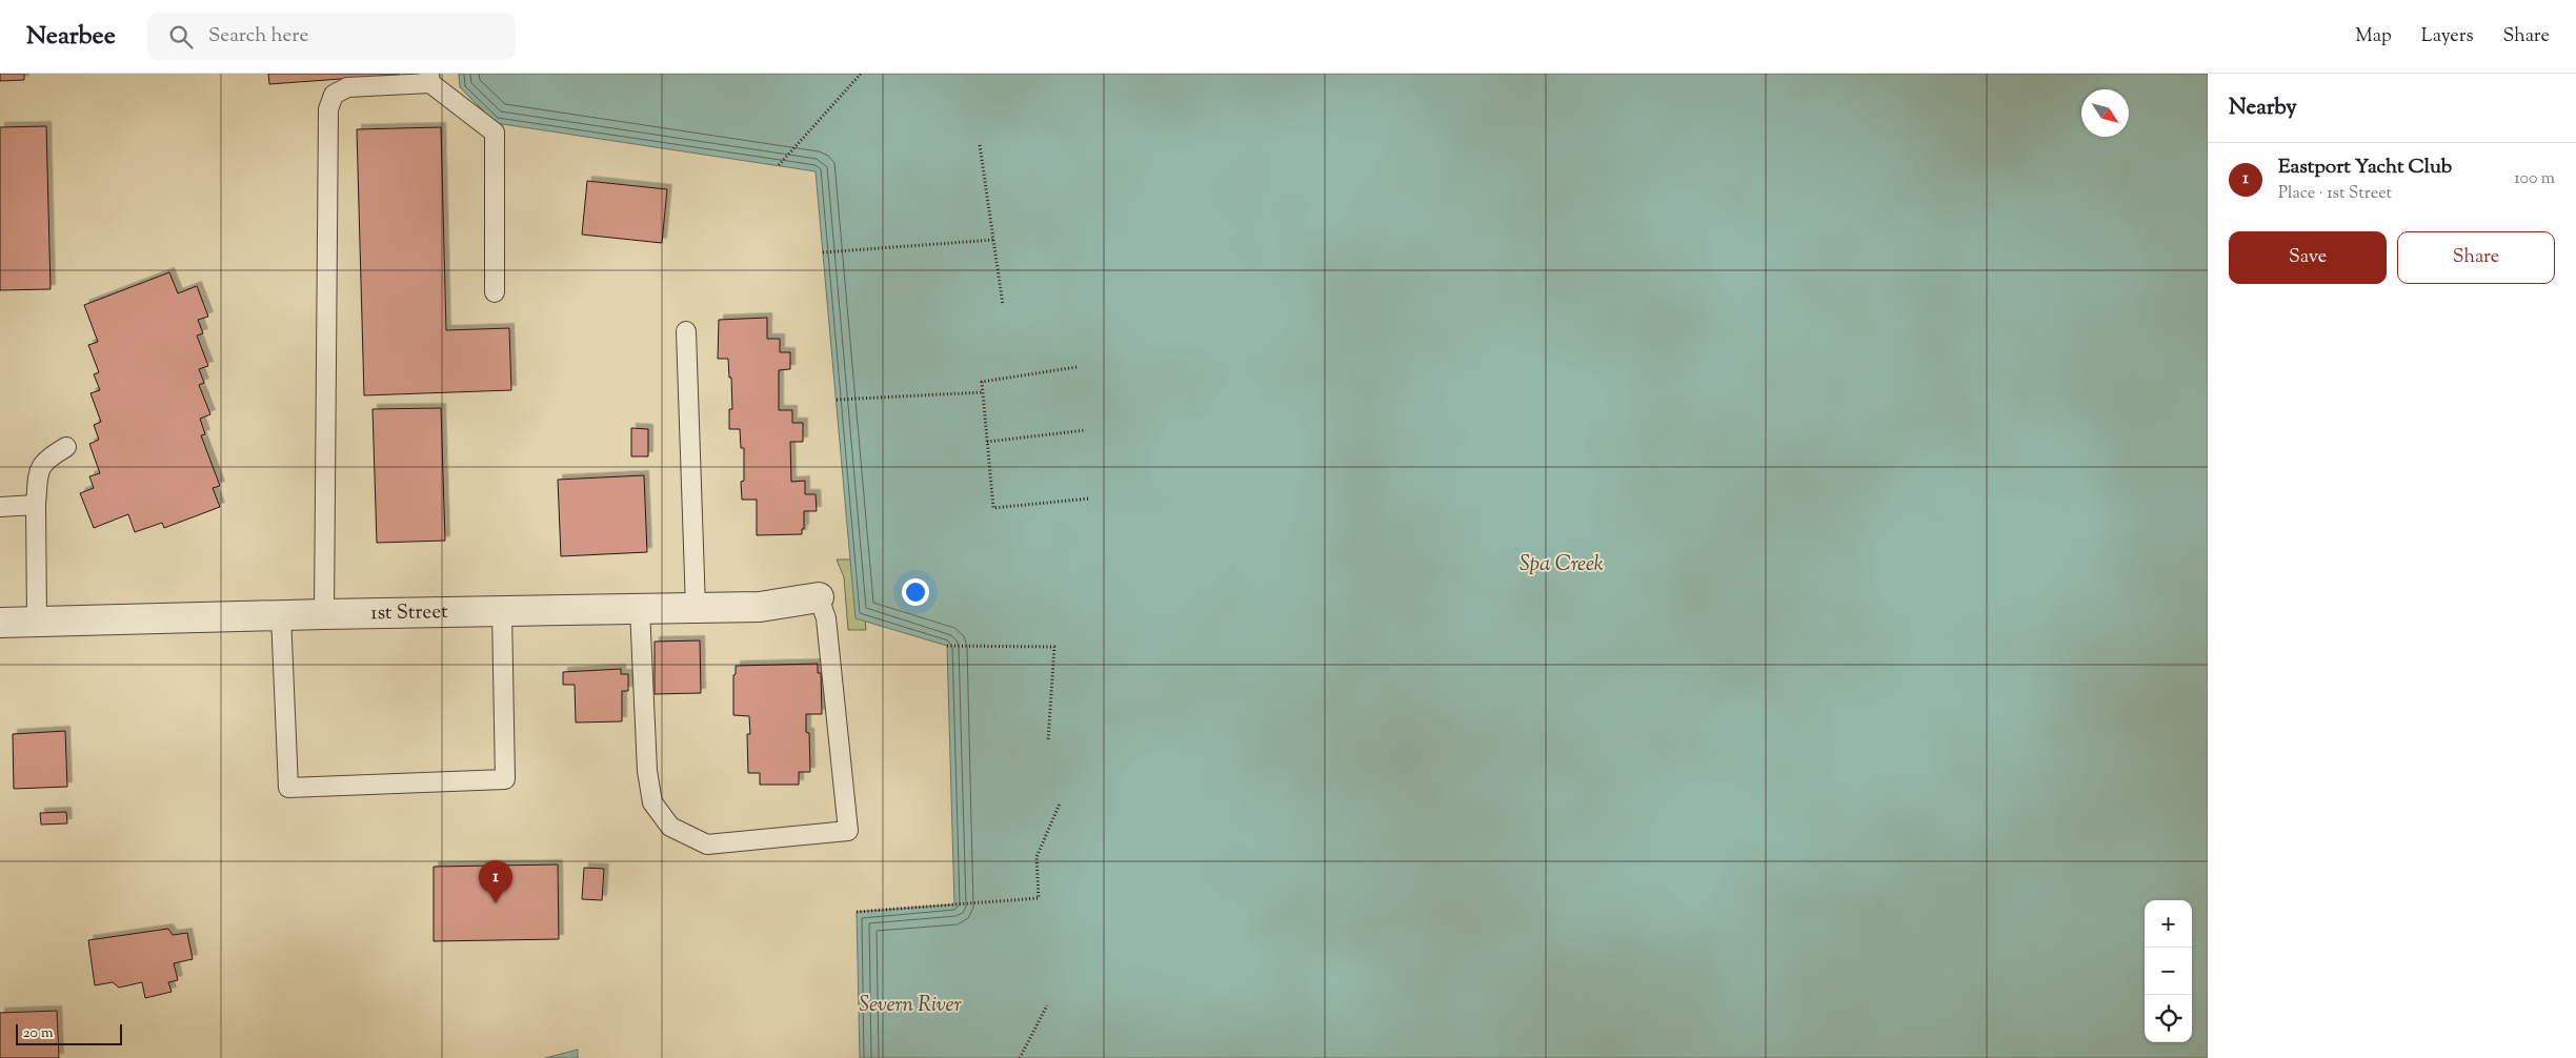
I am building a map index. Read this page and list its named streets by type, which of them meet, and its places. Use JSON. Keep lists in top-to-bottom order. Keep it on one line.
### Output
{"streets":{"street":["1st Street"]},"water":["Spa Creek","Severn River"],"scale_bar":"20 m","north":"bottom right","page":{"header":"Nearbee","search":"Search here","nav":["Map","Layers","Share"],"heading":"Nearby","list":[{"mark":"1","name":"Eastport Yacht Club","note":"Place · 1st Street","value":"100 m"}],"buttons":["Save","Share"],"pins":"1","map_buttons":["+","−"],"scale":"20 m"}}
